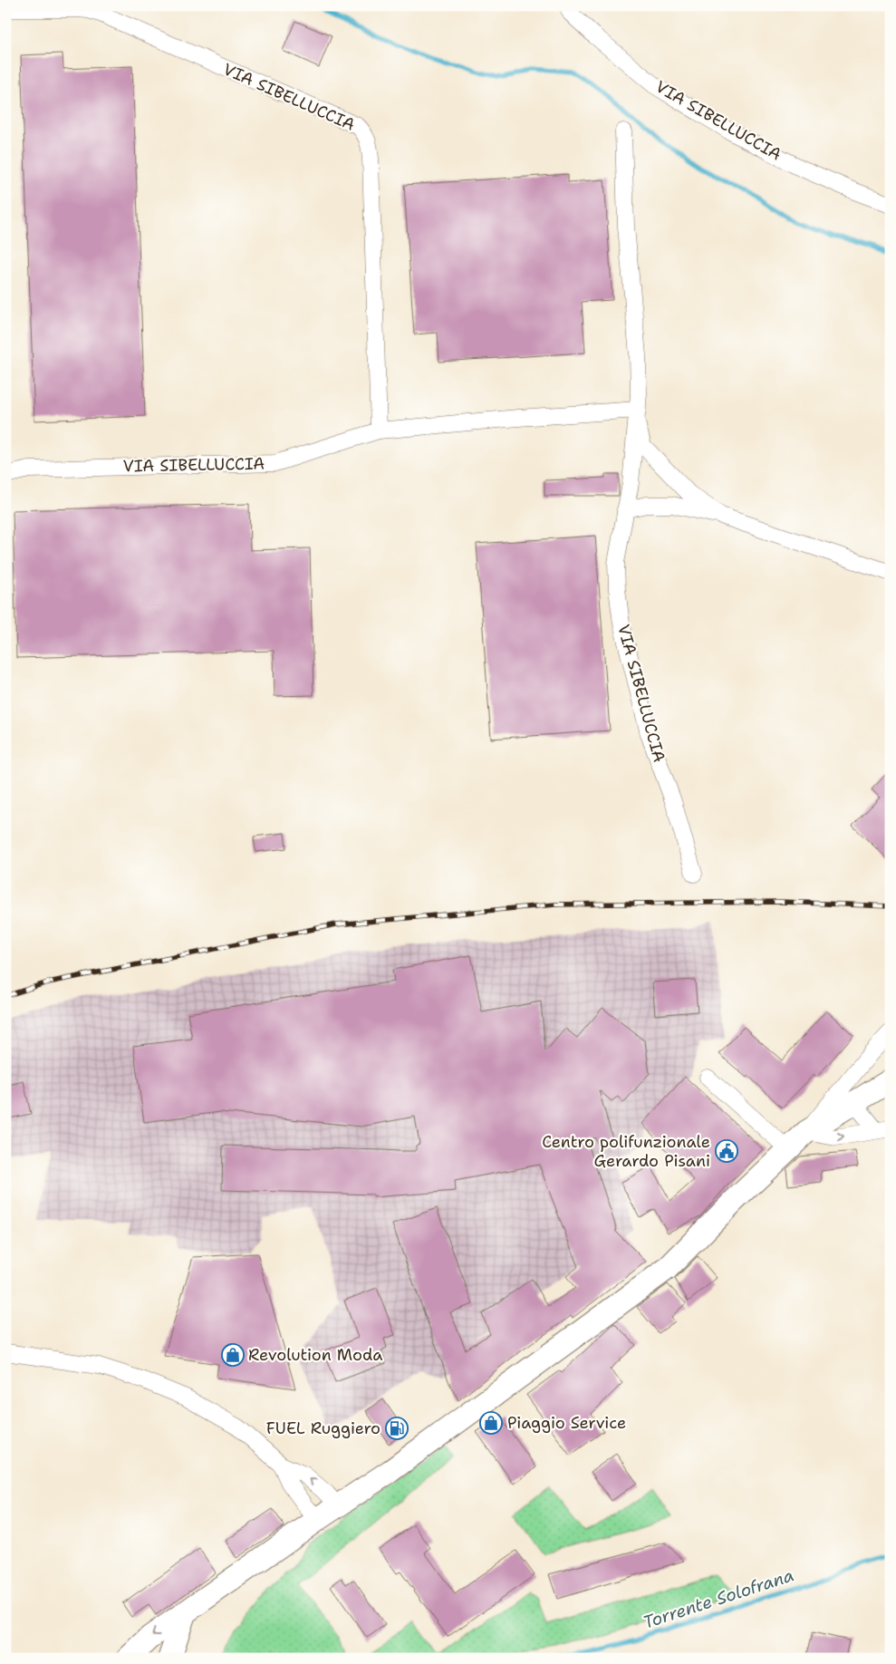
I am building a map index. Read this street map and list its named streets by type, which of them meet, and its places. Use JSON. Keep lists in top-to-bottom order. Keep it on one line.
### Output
{"streets":{"street":["VIA SIBELLUCCIA"]},"water":["Torrente Solofrana"],"places":{"public building":["Centro polifunzionale Gerardo Pisani"],"shop":["Revolution Moda","Piaggio Service"],"fuel station":["FUEL Ruggiero"]}}
